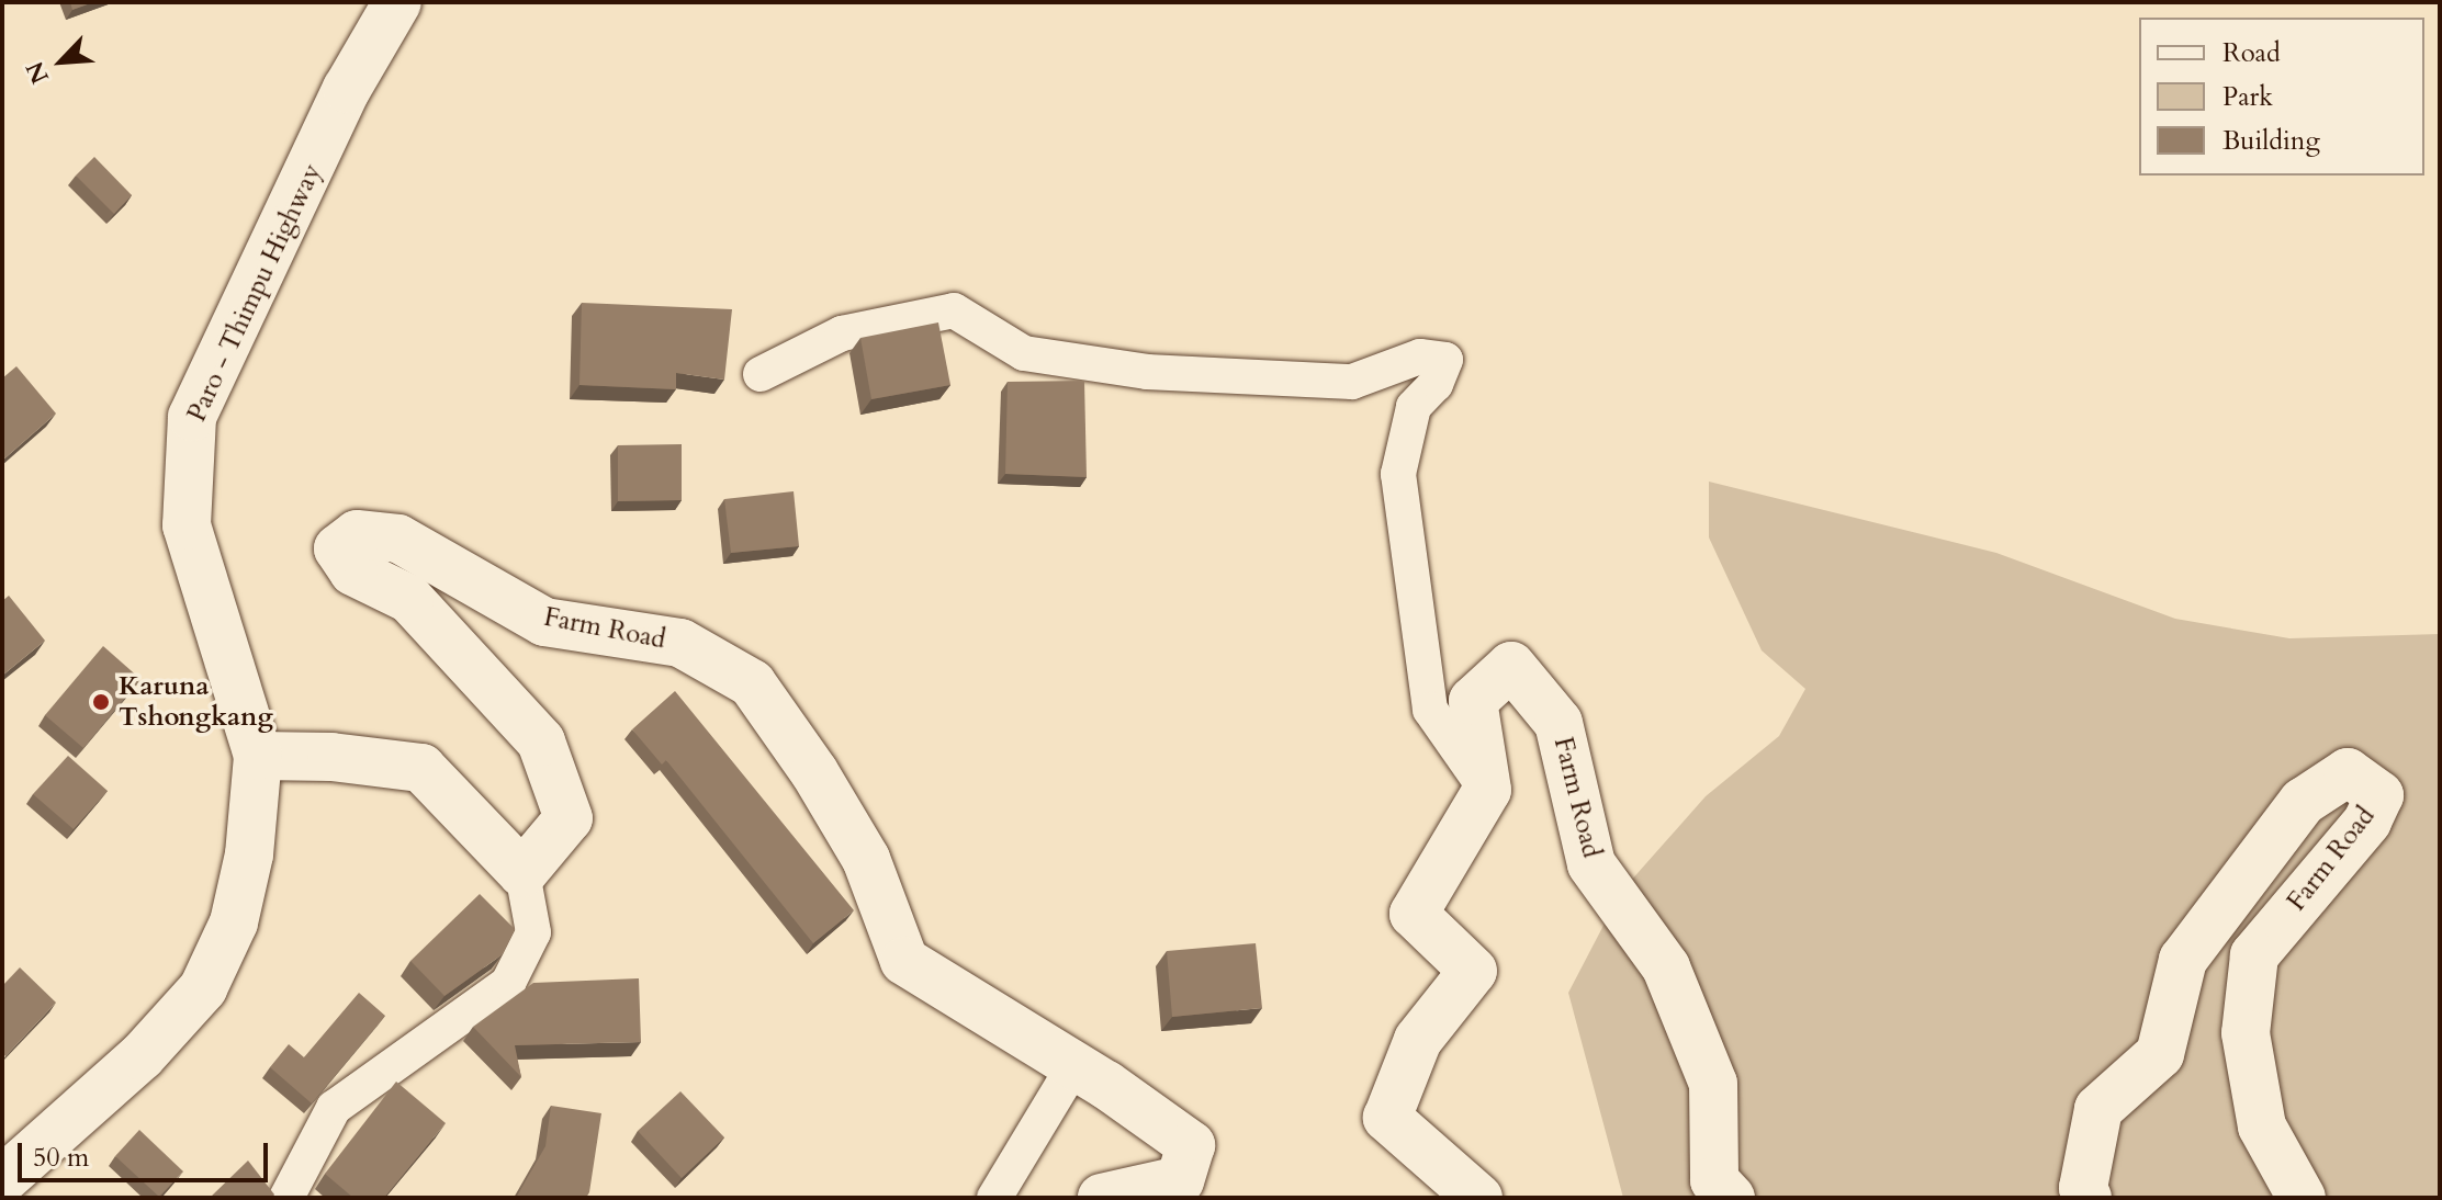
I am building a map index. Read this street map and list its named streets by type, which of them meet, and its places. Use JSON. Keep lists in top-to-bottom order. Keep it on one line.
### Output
{"streets":{"street":["Paro - Thimpu Highway","Farm Road"]},"places":["Karuna Tshongkang"],"legend":["Road","Park","Building"],"scale_bar":"50 m","north":"bottom left"}
